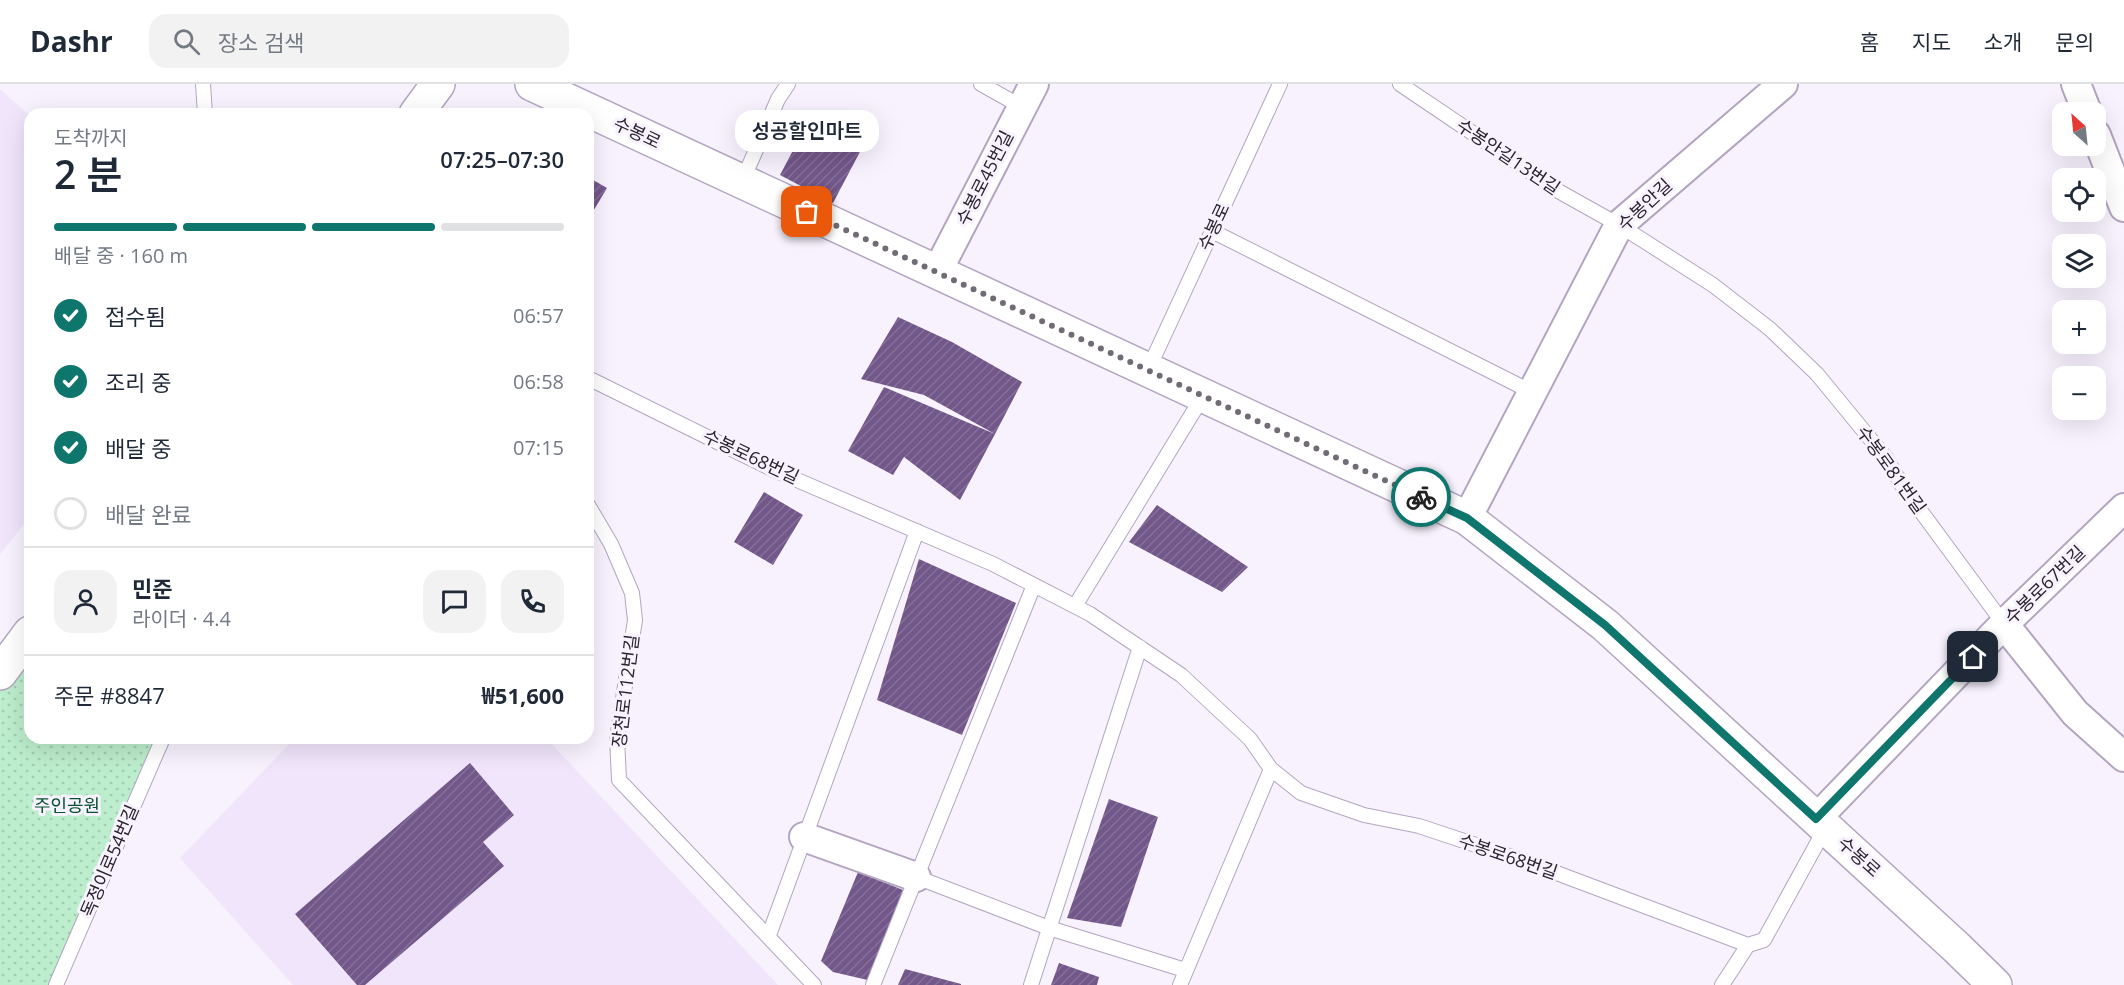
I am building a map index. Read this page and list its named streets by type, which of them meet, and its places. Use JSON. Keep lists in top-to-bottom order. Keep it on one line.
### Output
{"streets":{"street":["수봉로","수봉로45번길","수봉안길","수봉로81번길","수봉로67번길"],"lane":["수봉안길13번길","수봉로68번길","장천로112번길","독정이로54번길"]},"crossings":[["수봉로","수봉로45번길"],["수봉로","수봉안길"],["수봉로","수봉로67번길"],["수봉안길13번길","수봉안길"],["수봉안길13번길","수봉로81번길"],["수봉안길","수봉로81번길"],["수봉로81번길","수봉로67번길"]],"parks":["주인공원"],"places":["성공할인마트"],"north":"top left","page":{"header":"Dashr","search":"장소 검색","nav":["홈","지도","소개","문의"],"map_buttons":["+","−"],"heading":["2 분","도착까지","07:25–07:30"],"panel":["민준","라이더 · 4.4","주문 #8847","₩51,600"],"bubble":"성공할인마트","bar":"배달 중 · 160 m","list":[["접수됨","06:57"],["조리 중","06:58"],["배달 중","07:15"],"배달 완료"]}}
